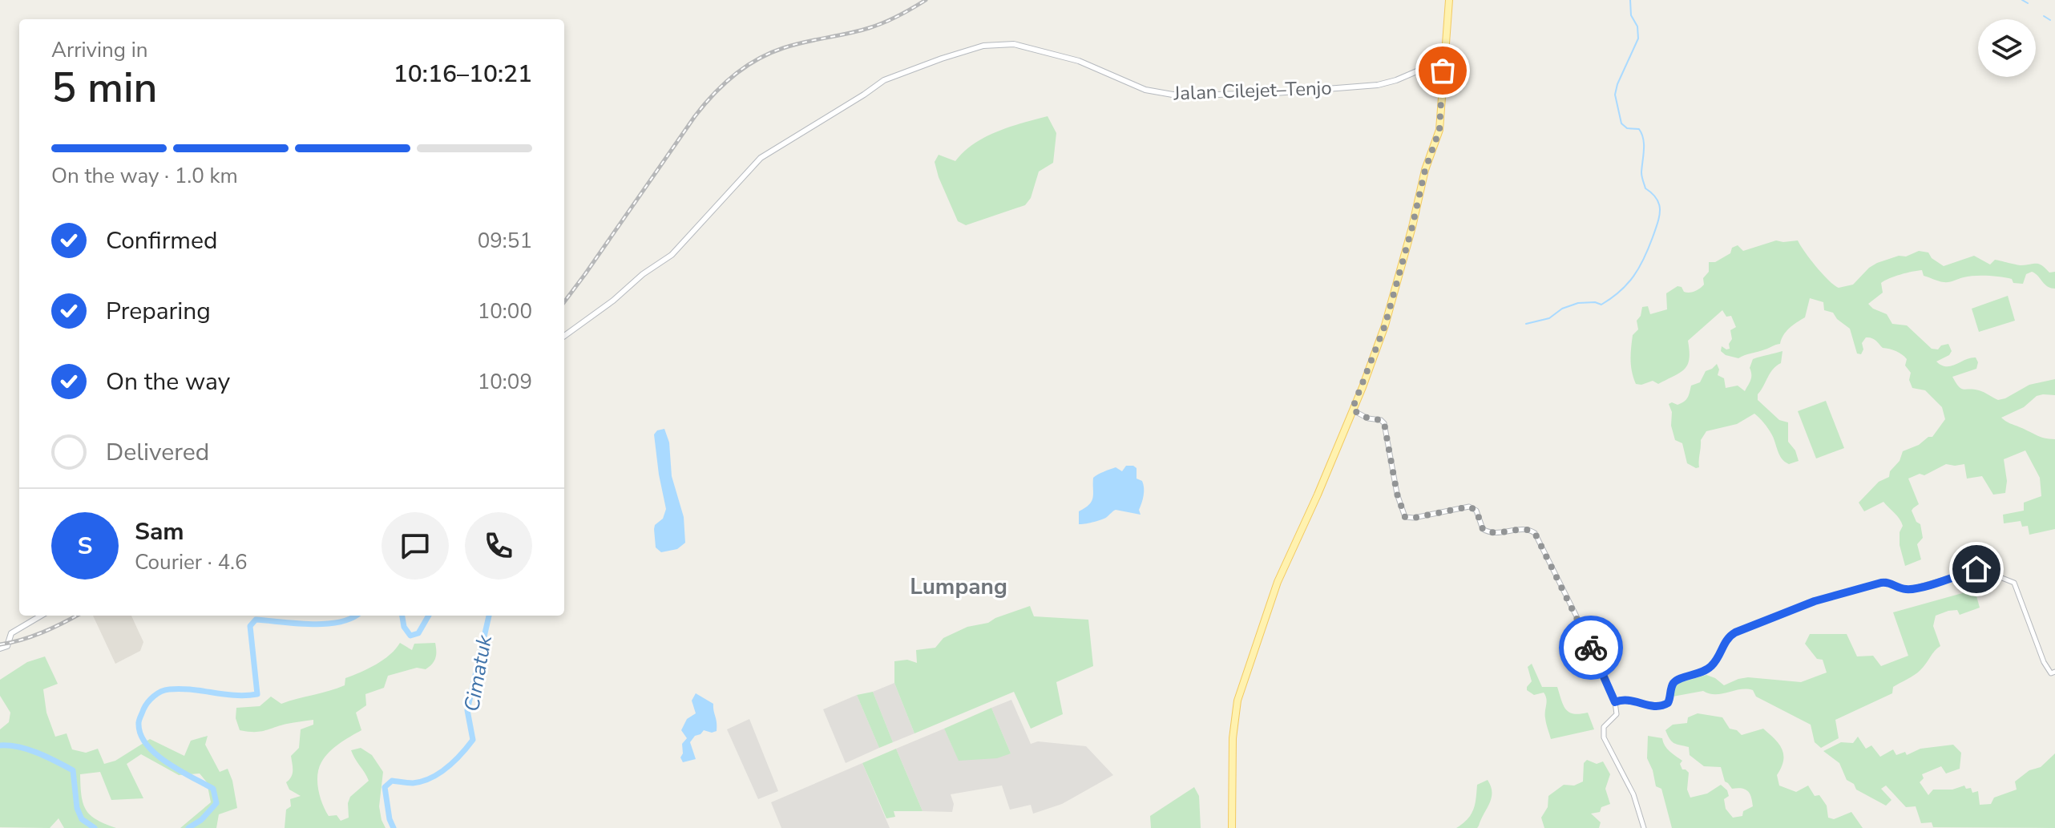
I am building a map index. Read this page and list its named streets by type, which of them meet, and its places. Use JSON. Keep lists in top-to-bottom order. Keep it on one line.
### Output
{"streets":{"main road":["Jalan Cilejet–Tenjo"]},"districts":["Lumpang"],"water":["Cimatuk"],"page":{"heading":["5 min","Arriving in","10:16–10:21"],"panel":["Sam","Courier · 4.6"],"bar":"On the way · 1.0 km","list":[["Confirmed","09:51"],["Preparing","10:00"],["On the way","10:09"],"Delivered"],"round":"S"}}
